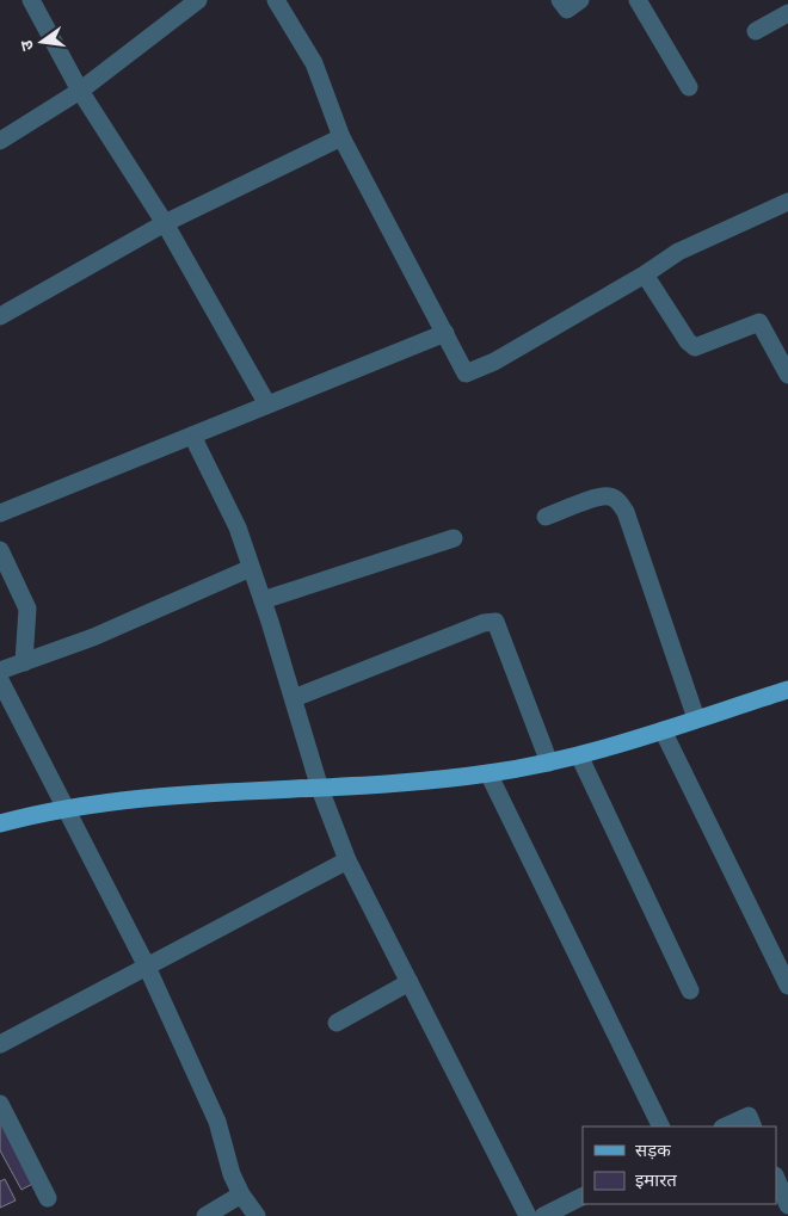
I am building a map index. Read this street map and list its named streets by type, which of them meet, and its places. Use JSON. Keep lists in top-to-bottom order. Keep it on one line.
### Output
{"legend":["सड़क","इमारत"],"north":"left"}
